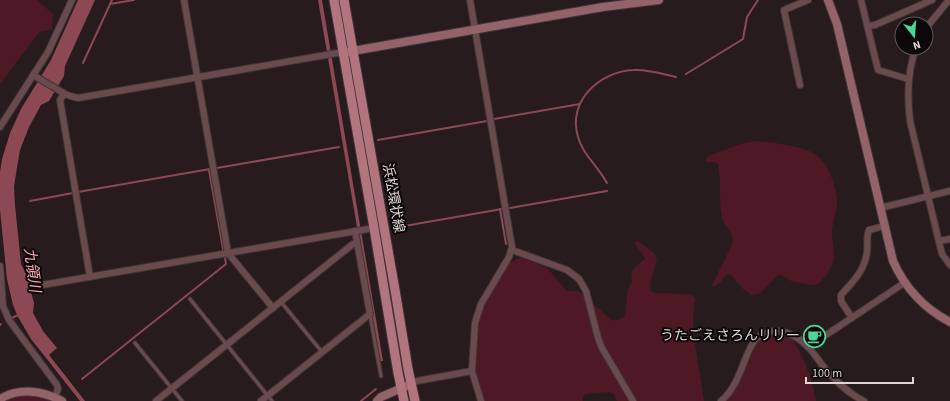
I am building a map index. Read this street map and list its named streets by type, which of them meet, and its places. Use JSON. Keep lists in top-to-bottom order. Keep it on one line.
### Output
{"streets":{"main road":["浜松環状線"]},"water":["九領川"],"places":{"cafe":["うたごえさろんリリー"]},"scale_bar":"100 m","north":"bottom"}
